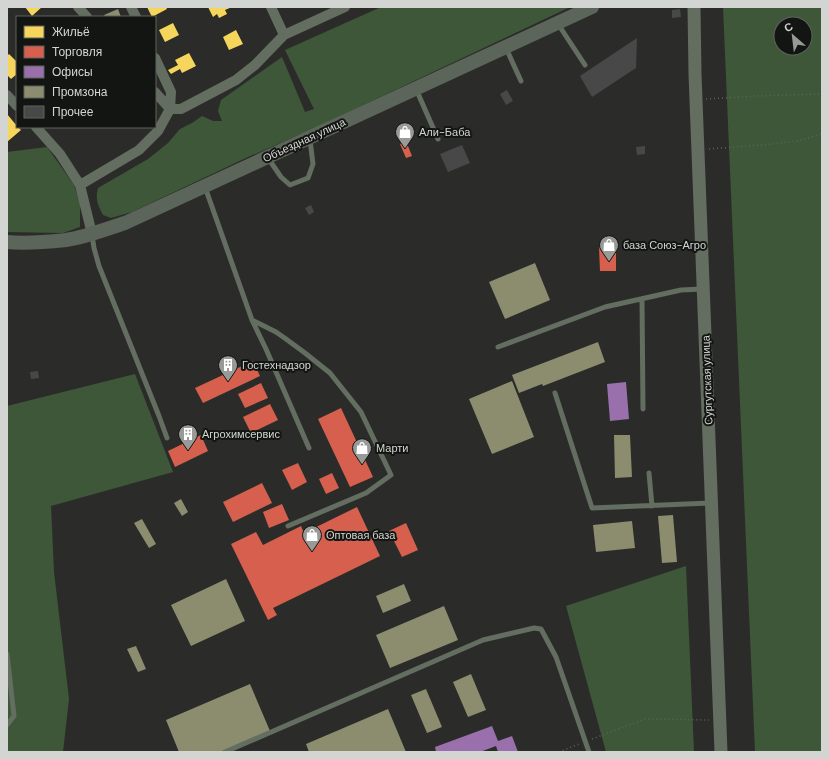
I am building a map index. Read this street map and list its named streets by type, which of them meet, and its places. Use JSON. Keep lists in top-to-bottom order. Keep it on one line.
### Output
{"streets":{"main road":["Объездная улица"],"street":["Сургутская улица"]},"places":{"shop":["Али-Баба","база Союз-Агро","Марти","Оптовая база"],"building":["Гостехнадзор","Агрохимсервис"]},"legend":["Жильё","Торговля","Офисы","Промзона","Прочее"],"north":"top left"}
